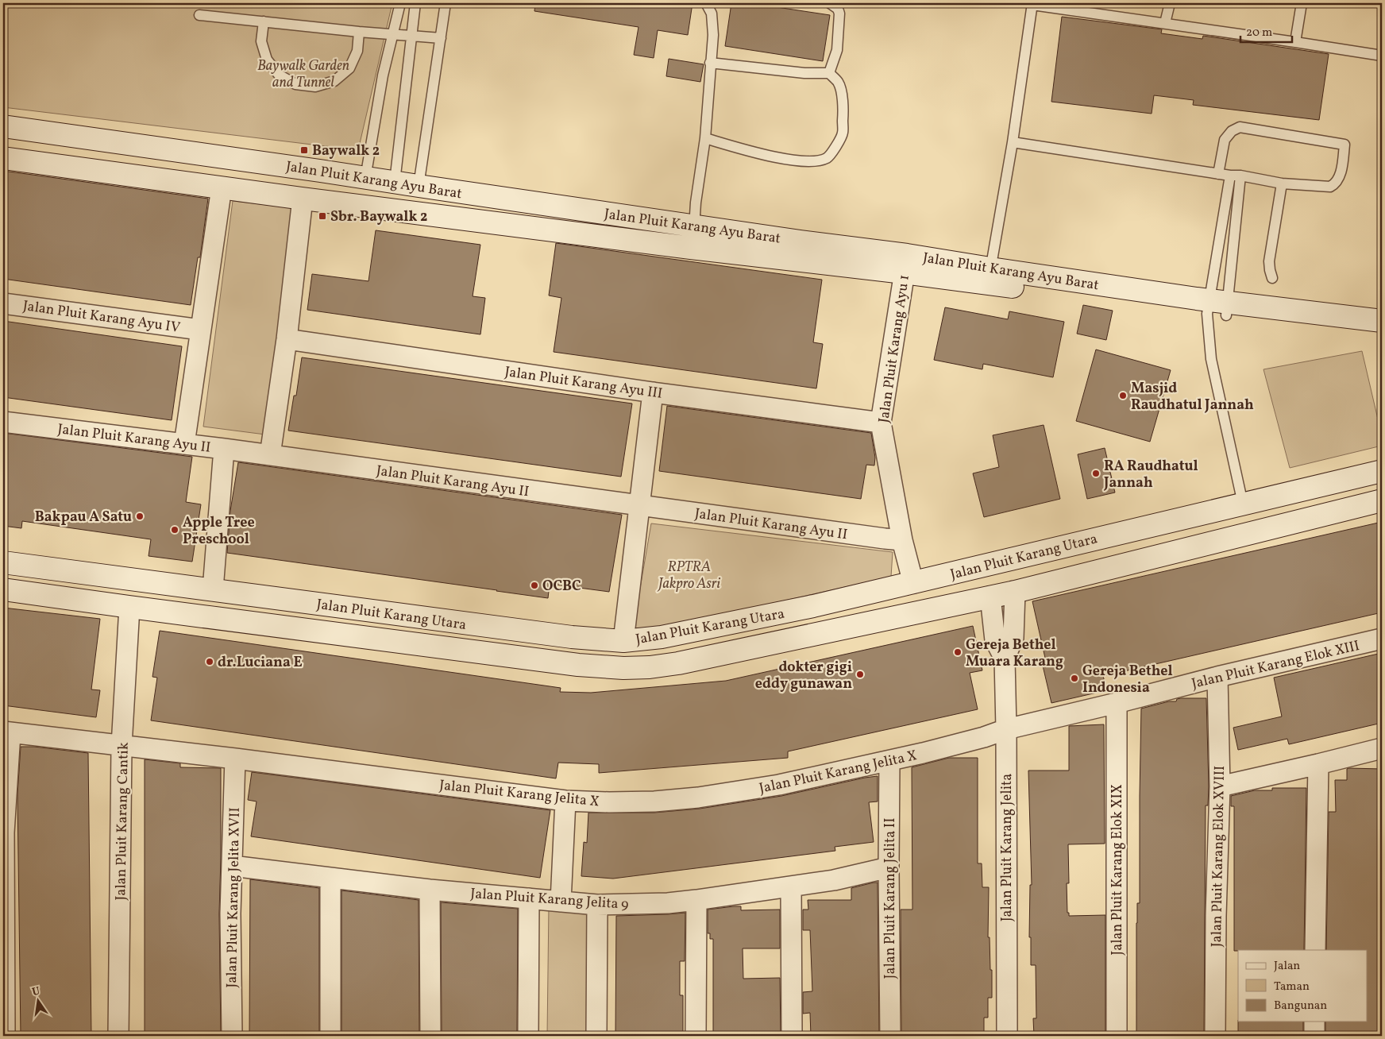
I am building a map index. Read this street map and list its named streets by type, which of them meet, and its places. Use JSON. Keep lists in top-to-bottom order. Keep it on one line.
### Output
{"streets":{"street":["Jalan Pluit Karang Ayu Barat","Jalan Pluit Karang Ayu IV","Jalan Pluit Karang Ayu 1","Jalan Pluit Karang Ayu III","Jalan Pluit Karang Ayu II","Jalan Pluit Karang Utara","Jalan Pluit Karang Elok XIII","Jalan Pluit Karang Jelita X","Jalan Pluit Karang Cantik","Jalan Pluit Karang Jelita","Jalan Pluit Karang Elok XVIII","Jalan Pluit Karang Elok XIX","Jalan Pluit Karang Jelita XVII","Jalan Pluit Karang Jelita 9","Jalan Pluit Karang Jelita II"]},"crossings":[["Jalan Pluit Karang Ayu Barat","Jalan Pluit Karang Ayu 1"],["Jalan Pluit Karang Ayu 1","Jalan Pluit Karang Ayu III"],["Jalan Pluit Karang Ayu 1","Jalan Pluit Karang Ayu II"],["Jalan Pluit Karang Ayu 1","Jalan Pluit Karang Utara"],["Jalan Pluit Karang Utara","Jalan Pluit Karang Cantik"],["Jalan Pluit Karang Utara","Jalan Pluit Karang Jelita"],["Jalan Pluit Karang Elok XIII","Jalan Pluit Karang Jelita X"],["Jalan Pluit Karang Elok XIII","Jalan Pluit Karang Jelita"],["Jalan Pluit Karang Elok XIII","Jalan Pluit Karang Elok XVIII"],["Jalan Pluit Karang Elok XIII","Jalan Pluit Karang Elok XIX"],["Jalan Pluit Karang Jelita X","Jalan Pluit Karang Cantik"],["Jalan Pluit Karang Jelita X","Jalan Pluit Karang Jelita"],["Jalan Pluit Karang Jelita X","Jalan Pluit Karang Jelita XVII"],["Jalan Pluit Karang Jelita X","Jalan Pluit Karang Jelita II"],["Jalan Pluit Karang Jelita XVII","Jalan Pluit Karang Jelita 9"],["Jalan Pluit Karang Jelita 9","Jalan Pluit Karang Jelita II"]],"parks":["Baywalk Garden and Tunnel","RPTRA Jakpro Asri"],"places":{"transit":["Baywalk 2","Sbr. Baywalk 2"],"other":["Masjid Raudhatul Jannah","RA Raudhatul Jannah","Bakpau A Satu","Apple Tree Preschool","OCBC","Gereja Bethel Muara Karang","dr.Luciana E","dokter gigi eddy gunawan","Gereja Bethel Indonesia"]},"legend":["Jalan","Taman","Bangunan"],"scale_bar":"20 m","north":"top"}
